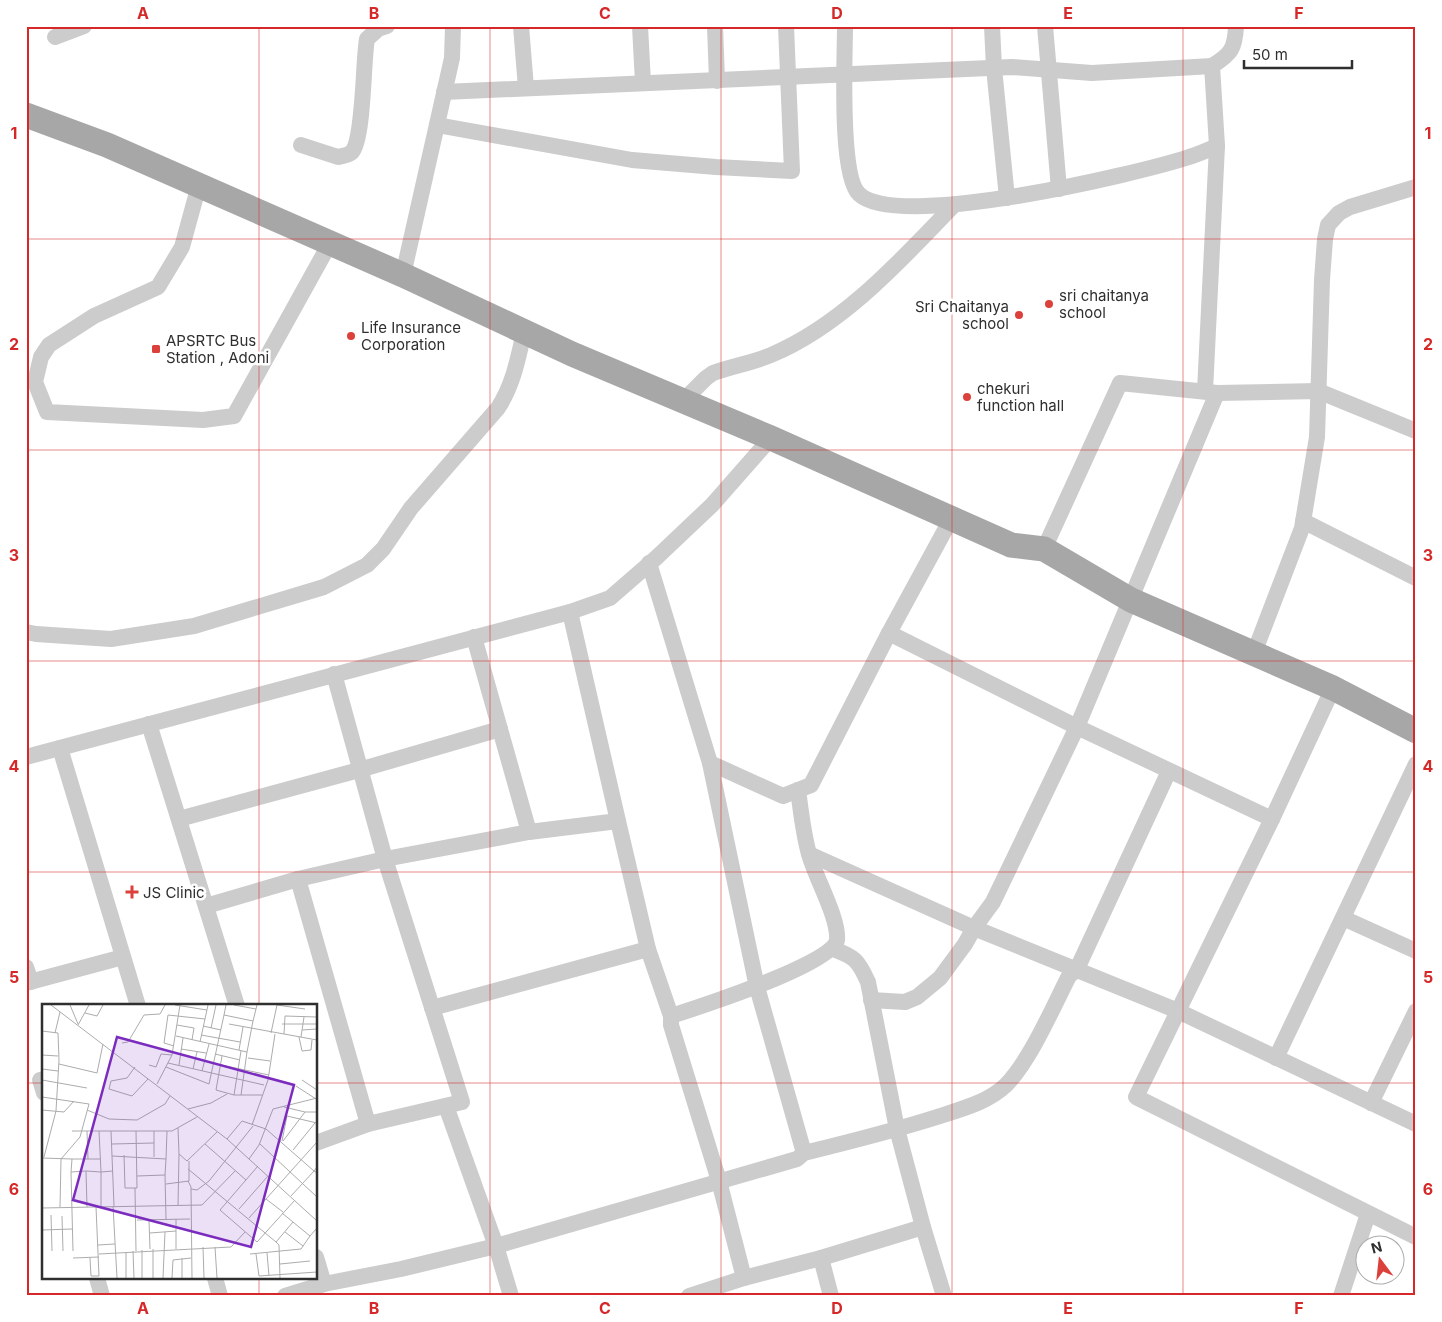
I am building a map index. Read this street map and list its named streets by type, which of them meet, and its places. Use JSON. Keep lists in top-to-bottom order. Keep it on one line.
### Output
{"places":{"other":["sri chaitanya school","Sri Chaitanya school","Life Insurance Corporation","chekuri function hall"],"transit":["APSRTC Bus Station , Adoni"],"health":["JS Clinic"]},"scale_bar":"50 m","north":"top","grid":{"columns":["A","B","C","D","E","F"],"rows":["1","2","3","4","5","6"]}}
